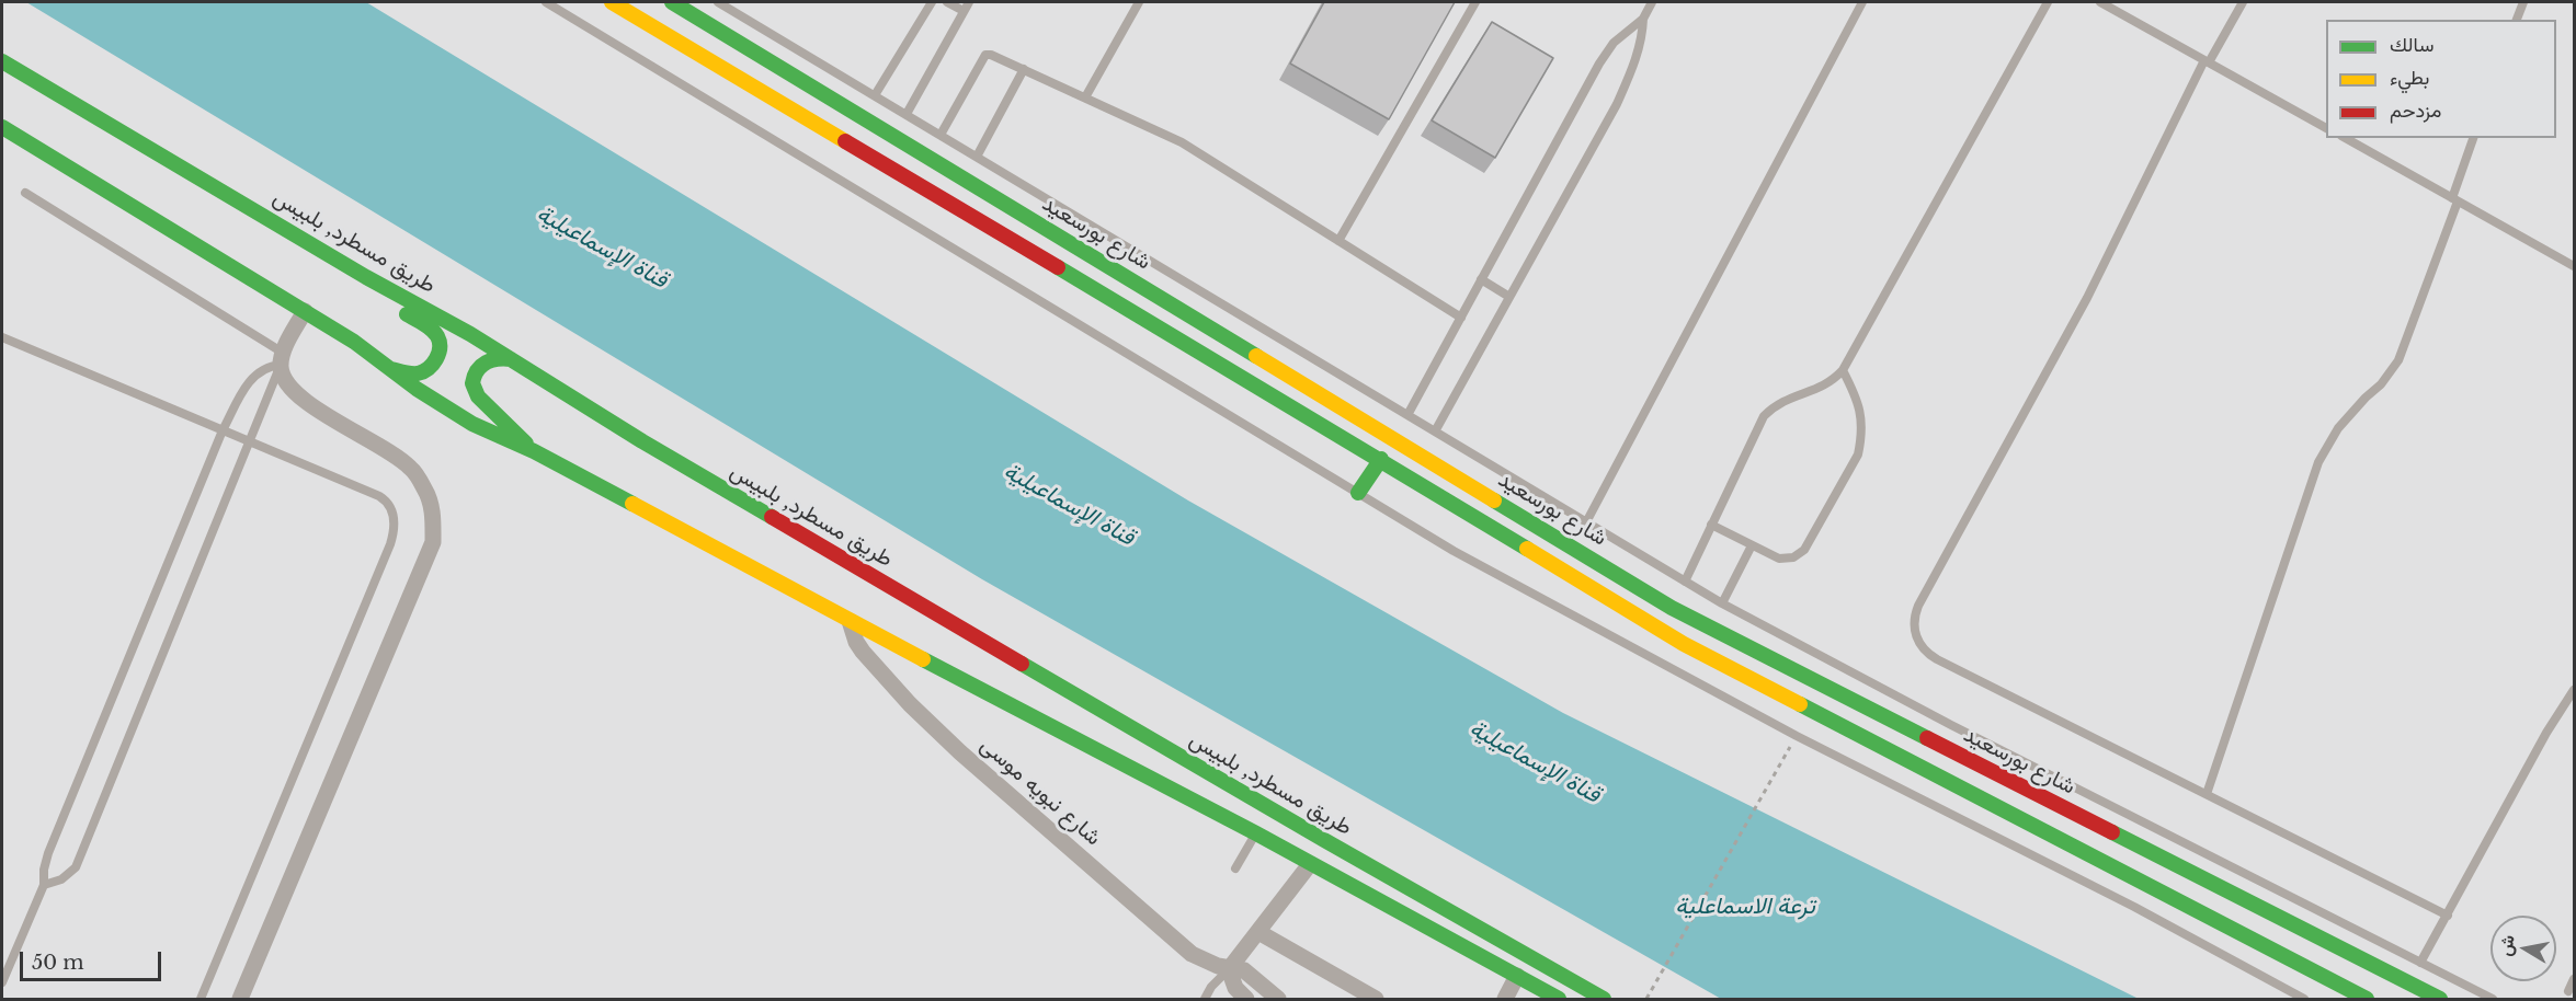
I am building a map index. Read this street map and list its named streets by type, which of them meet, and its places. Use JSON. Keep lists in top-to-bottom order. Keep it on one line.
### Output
{"streets":{"main road":["شارع بورسعيد","طريق مسطرد, بلبيس"],"street":["شارع نبويه موسى"]},"water":["قناة الإسماعيلية","ترعة الاسماعلية"],"legend":["سالك","بطيء","مزدحم"],"scale_bar":"50 m","north":"left"}
